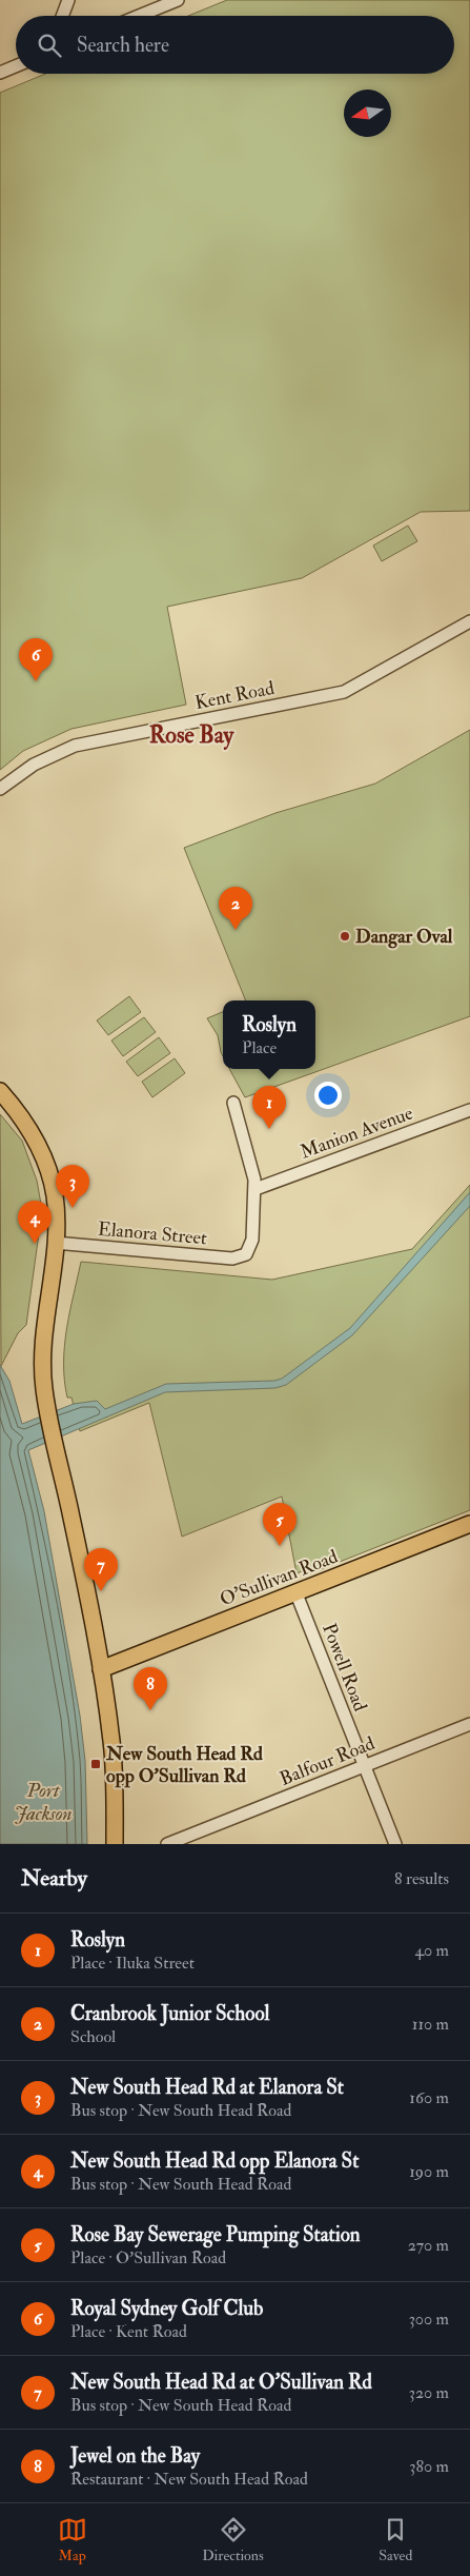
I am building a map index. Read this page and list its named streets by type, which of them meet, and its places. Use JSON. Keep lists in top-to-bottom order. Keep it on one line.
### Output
{"streets":{"main road":["O'Sullivan Road"],"street":["Kent Road","Manion Avenue","Elanora Street","Powell Road","Balfour Road"]},"crossings":[["Manion Avenue","Elanora Street"],["O'Sullivan Road","Powell Road"],["Powell Road","Balfour Road"]],"districts":["Rose Bay"],"water":["Port Jackson"],"places":{"other":["Dangar Oval"],"transit":["New South Head Rd opp O'Sullivan Rd"]},"north":"left","page":{"search":"Search here","pins":["6","2","1","3","4","5","7","8"],"popup":["Roslyn","Place"],"heading":["Nearby","8 results"],"list":[{"mark":"1","name":"Roslyn","note":"Place · Iluka Street","value":"40 m"},{"mark":"2","name":"Cranbrook Junior School","note":"School","value":"110 m"},{"mark":"3","name":"New South Head Rd at Elanora St","note":"Bus stop · New South Head Road","value":"160 m"},{"mark":"4","name":"New South Head Rd opp Elanora St","note":"Bus stop · New South Head Road","value":"190 m"},{"mark":"5","name":"Rose Bay Sewerage Pumping Station","note":"Place · O'Sullivan Road","value":"270 m"},{"mark":"6","name":"Royal Sydney Golf Club","note":"Place · Kent Road","value":"300 m"},{"mark":"7","name":"New South Head Rd at O'Sullivan Rd","note":"Bus stop · New South Head Road","value":"320 m"},{"mark":"8","name":"Jewel on the Bay","note":"Restaurant · New South Head Road","value":"380 m"}],"nav":["Map","Directions","Saved"]}}
